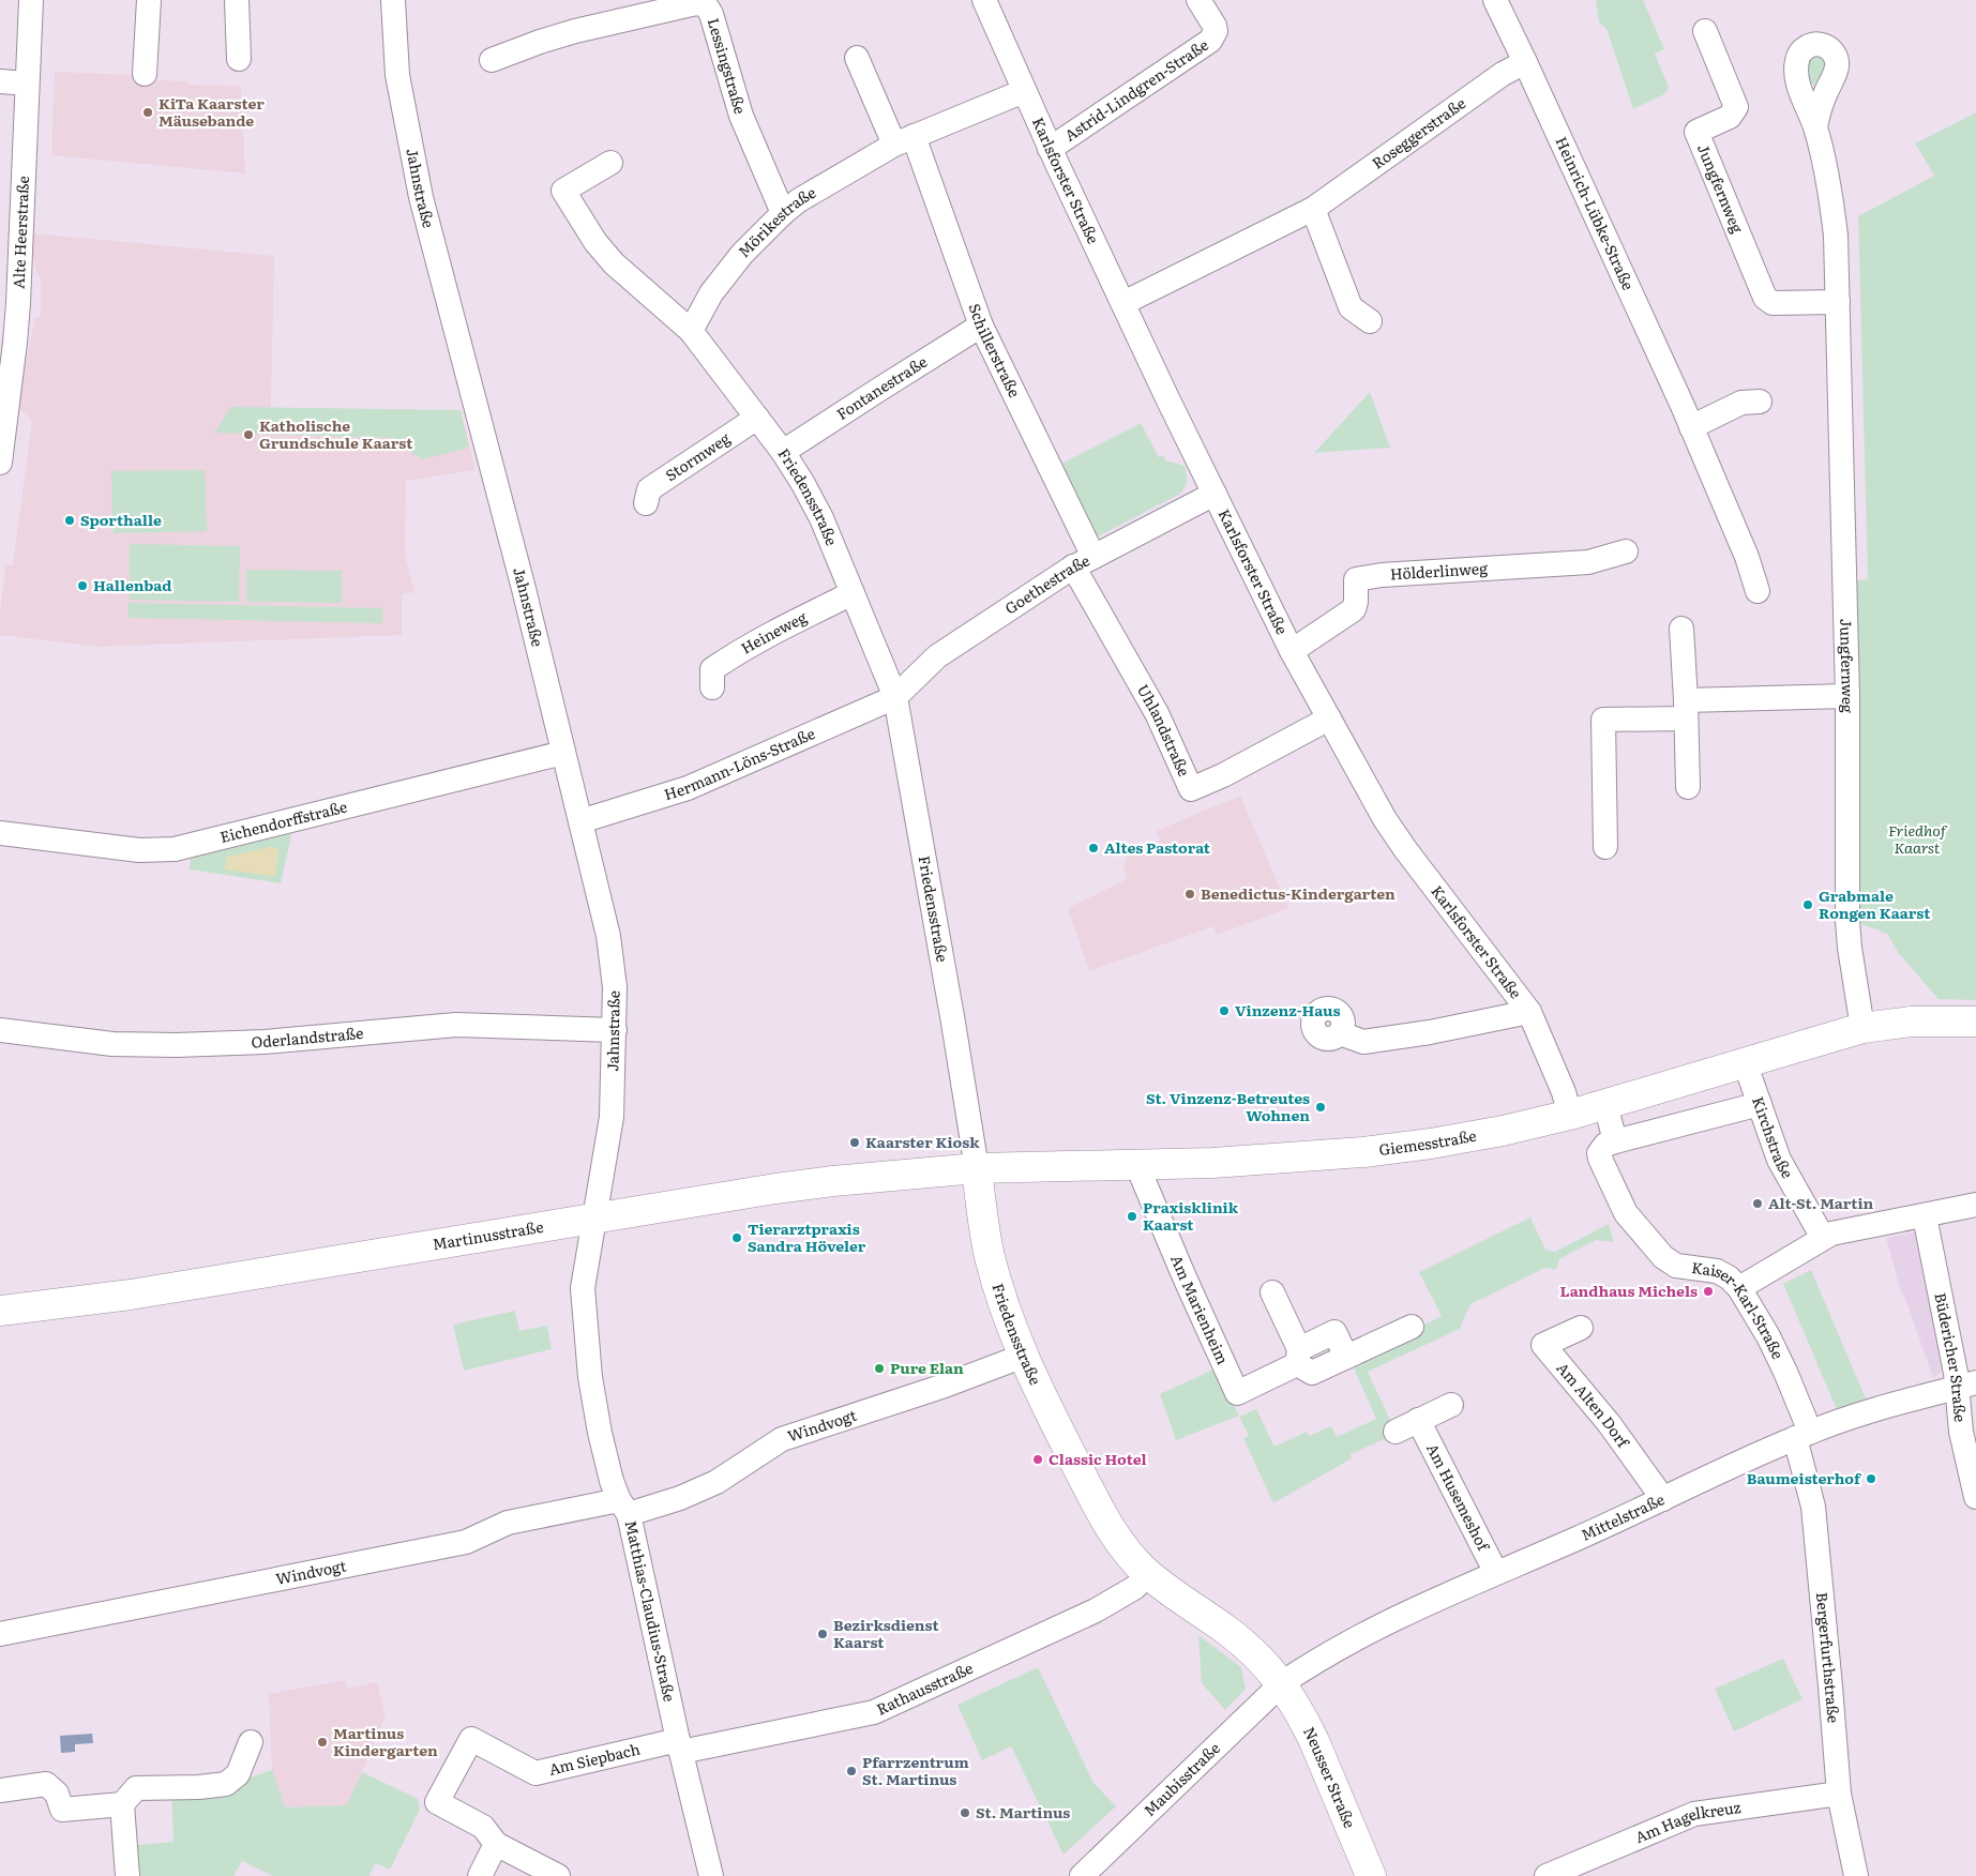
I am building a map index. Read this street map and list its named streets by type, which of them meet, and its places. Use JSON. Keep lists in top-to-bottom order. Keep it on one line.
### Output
{"streets":{"main road":["Friedensstraße","Giemesstraße","Martinusstraße","Neusser Straße"],"street":["Lessingstraße","Astrid-Lindgren-Straße","Roseggerstraße","Karlsforster Straße","Jahnstraße","Jungfernweg","Heinrich-Lübke-Straße","Mörikestraße","Alte Heerstraße","Schillerstraße","Fontanestraße","Stormweg","Hölderlinweg","Goethestraße","Heineweg","Uhlandstraße","Hermann-Löns-Straße","Eichendorffstraße","Oderlandstraße","Kirchstraße","Am Marienheim","Kaiser-Karl-Straße","Büdericher Straße","Am Alten Dorf","Windvogt","Am Husemeshof","Mittelstraße","Matthias-Claudius-Straße","Bergerfurthstraße","Rathausstraße","Am Siepbach","Maubisstraße","Am Hagelkreuz"]},"crossings":[["Lessingstraße","Mörikestraße"],["Astrid-Lindgren-Straße","Karlsforster Straße"],["Roseggerstraße","Karlsforster Straße"],["Roseggerstraße","Heinrich-Lübke-Straße"],["Karlsforster Straße","Mörikestraße"],["Karlsforster Straße","Hölderlinweg"],["Karlsforster Straße","Goethestraße"],["Karlsforster Straße","Uhlandstraße"],["Karlsforster Straße","Giemesstraße"],["Jahnstraße","Hermann-Löns-Straße"],["Jahnstraße","Eichendorffstraße"],["Jahnstraße","Oderlandstraße"],["Jahnstraße","Martinusstraße"],["Jahnstraße","Matthias-Claudius-Straße"],["Jungfernweg","Giemesstraße"],["Mörikestraße","Schillerstraße"],["Mörikestraße","Friedensstraße"],["Schillerstraße","Fontanestraße"],["Schillerstraße","Goethestraße"],["Schillerstraße","Uhlandstraße"],["Fontanestraße","Friedensstraße"],["Stormweg","Friedensstraße"],["Friedensstraße","Goethestraße"],["Friedensstraße","Heineweg"],["Friedensstraße","Hermann-Löns-Straße"],["Friedensstraße","Giemesstraße"],["Friedensstraße","Martinusstraße"],["Friedensstraße","Windvogt"],["Friedensstraße","Mittelstraße"],["Friedensstraße","Rathausstraße"],["Friedensstraße","Neusser Straße"],["Friedensstraße","Maubisstraße"],["Goethestraße","Uhlandstraße"],["Goethestraße","Hermann-Löns-Straße"],["Kirchstraße","Giemesstraße"],["Giemesstraße","Martinusstraße"],["Giemesstraße","Am Marienheim"],["Martinusstraße","Matthias-Claudius-Straße"],["Kaiser-Karl-Straße","Mittelstraße"],["Kaiser-Karl-Straße","Bergerfurthstraße"],["Büdericher Straße","Mittelstraße"],["Am Alten Dorf","Mittelstraße"],["Windvogt","Matthias-Claudius-Straße"],["Am Husemeshof","Mittelstraße"],["Mittelstraße","Bergerfurthstraße"],["Mittelstraße","Neusser Straße"],["Mittelstraße","Maubisstraße"],["Matthias-Claudius-Straße","Rathausstraße"],["Matthias-Claudius-Straße","Am Siepbach"],["Bergerfurthstraße","Am Hagelkreuz"],["Rathausstraße","Am Siepbach"],["Neusser Straße","Maubisstraße"]],"parks":["Friedhof Kaarst"],"places":["KiTa Kaarster Mäusebande","Katholische Grundschule Kaarst","Sporthalle","Hallenbad","Altes Pastorat","Benedictus-Kindergarten","Grabmale Rongen Kaarst","Vinzenz-Haus","St. Vinzenz-Betreutes Wohnen","Kaarster Kiosk","Alt-St. Martin","Praxisklinik Kaarst","Tierarztpraxis Sandra Höveler","Landhaus Michels","Pure Elan","Classic Hotel","Baumeisterhof","Bezirksdienst Kaarst","Martinus Kindergarten","Pfarrzentrum St. Martinus","St. Martinus"]}
